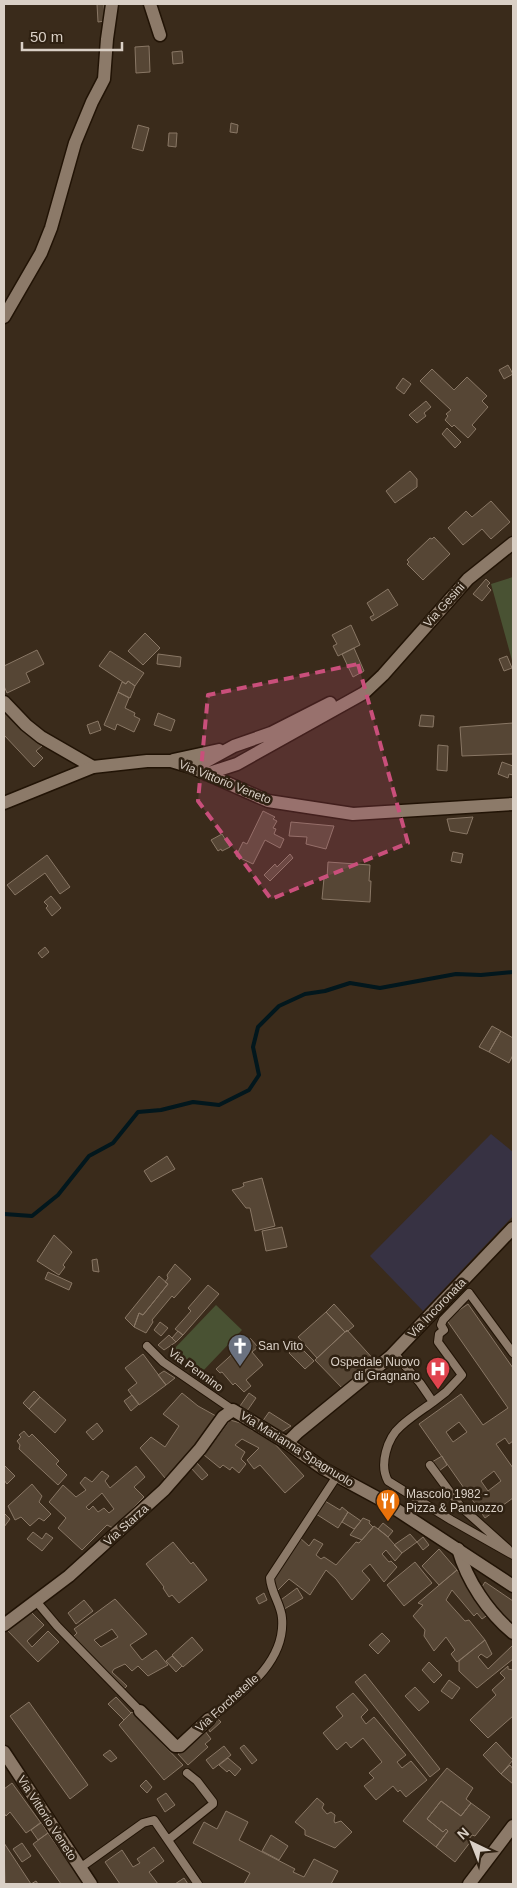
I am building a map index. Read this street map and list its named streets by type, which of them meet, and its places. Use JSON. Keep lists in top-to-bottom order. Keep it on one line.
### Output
{"streets":{"street":["Via Gesini","Via Vittorio Veneto","Via Incoronata","Via Marianna Spagnuolo","Via Starza","Via Forchetelle"],"lane":["Via Pennino"]},"crossings":[["Via Incoronata","Via Marianna Spagnuolo"],["Via Pennino","Via Marianna Spagnuolo"],["Via Pennino","Via Starza"],["Via Marianna Spagnuolo","Via Starza"],["Via Marianna Spagnuolo","Via Forchetelle"],["Via Starza","Via Forchetelle"]],"places":{"church":["San Vito"],"hospital":["Ospedale Nuovo di Gragnano"],"restaurant":["Mascolo 1982 - Pizza & Panuozzo"]},"scale_bar":"50 m","north":"top left"}
